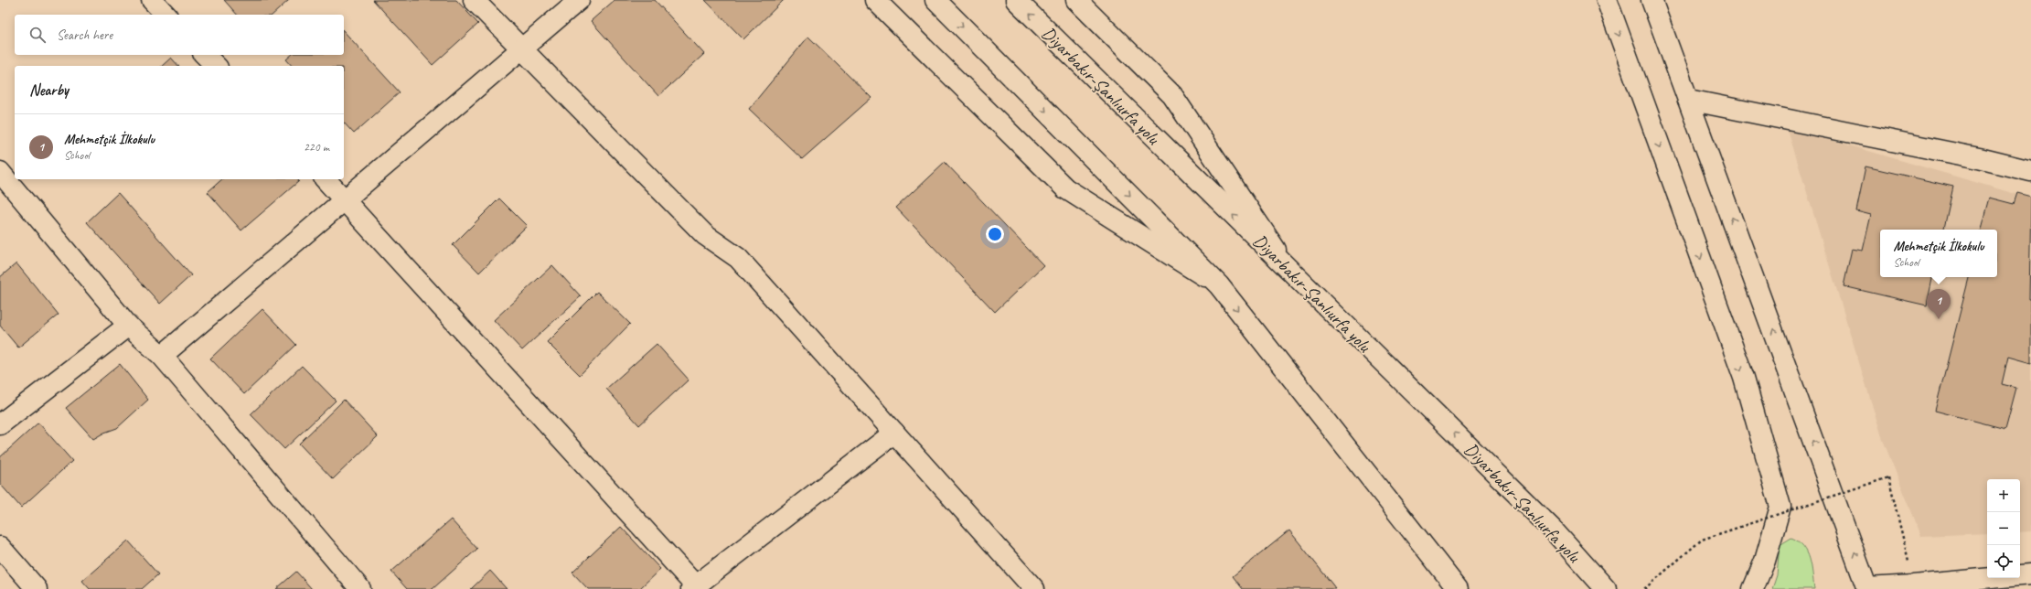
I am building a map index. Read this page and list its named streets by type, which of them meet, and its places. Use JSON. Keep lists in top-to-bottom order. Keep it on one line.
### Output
{"streets":{"main road":["Diyarbakır-Şanlıurfa yolu"]},"page":{"search":"Search here","heading":"Nearby","list":[{"mark":"1","name":"Mehmetçik İlkokulu","note":"School","value":"220 m"}],"popup":["Mehmetçik İlkokulu","School"],"pins":"1","map_buttons":["+","−"]}}
